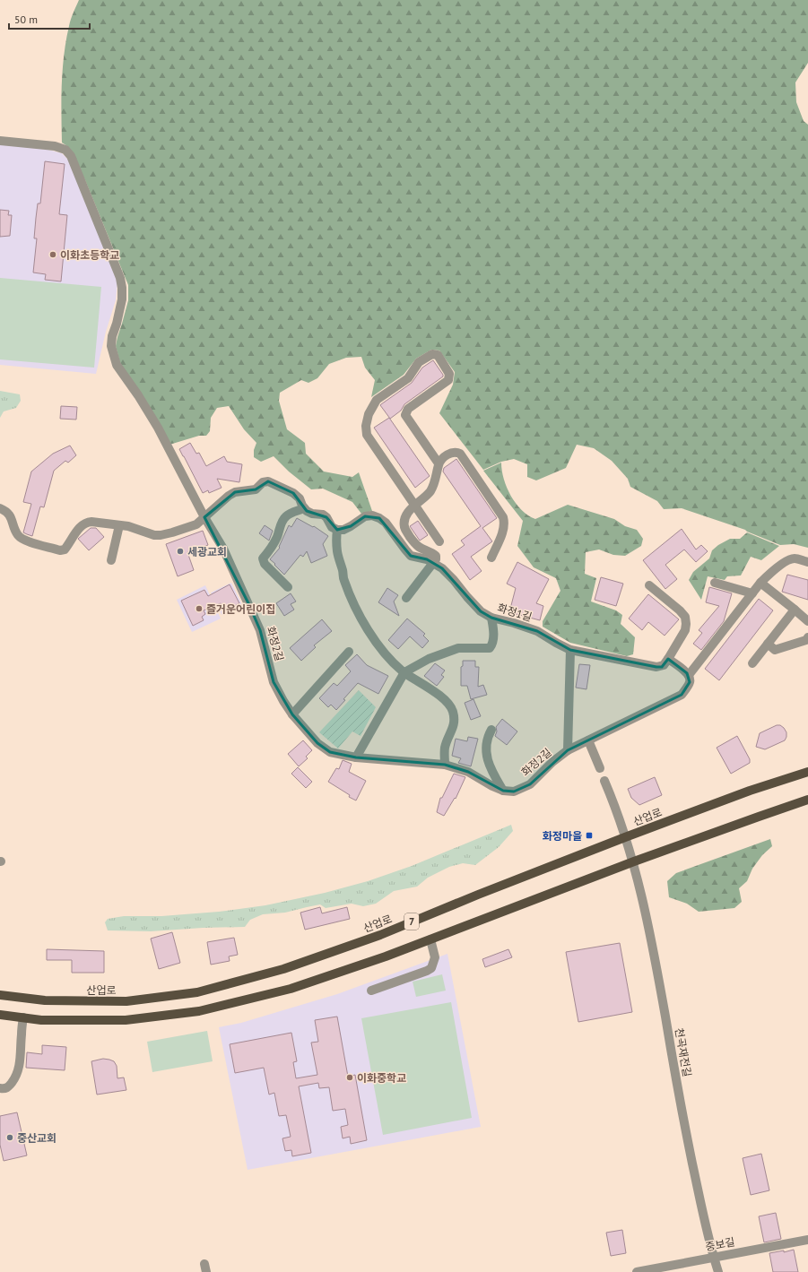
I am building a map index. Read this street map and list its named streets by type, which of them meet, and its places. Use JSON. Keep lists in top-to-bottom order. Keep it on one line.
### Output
{"streets":{"main road":["산업로","7"],"street":["화정1길","화정2길","천곡재전길","중보길"]},"crossings":[["산업로","천곡재전길"],["7","천곡재전길"],["천곡재전길","중보길"]],"places":{"other":["이화초등학교","세광교회","즐거운어린이집","이화중학교","중산교회"],"transit":["화정마을"]},"scale_bar":"50 m"}
